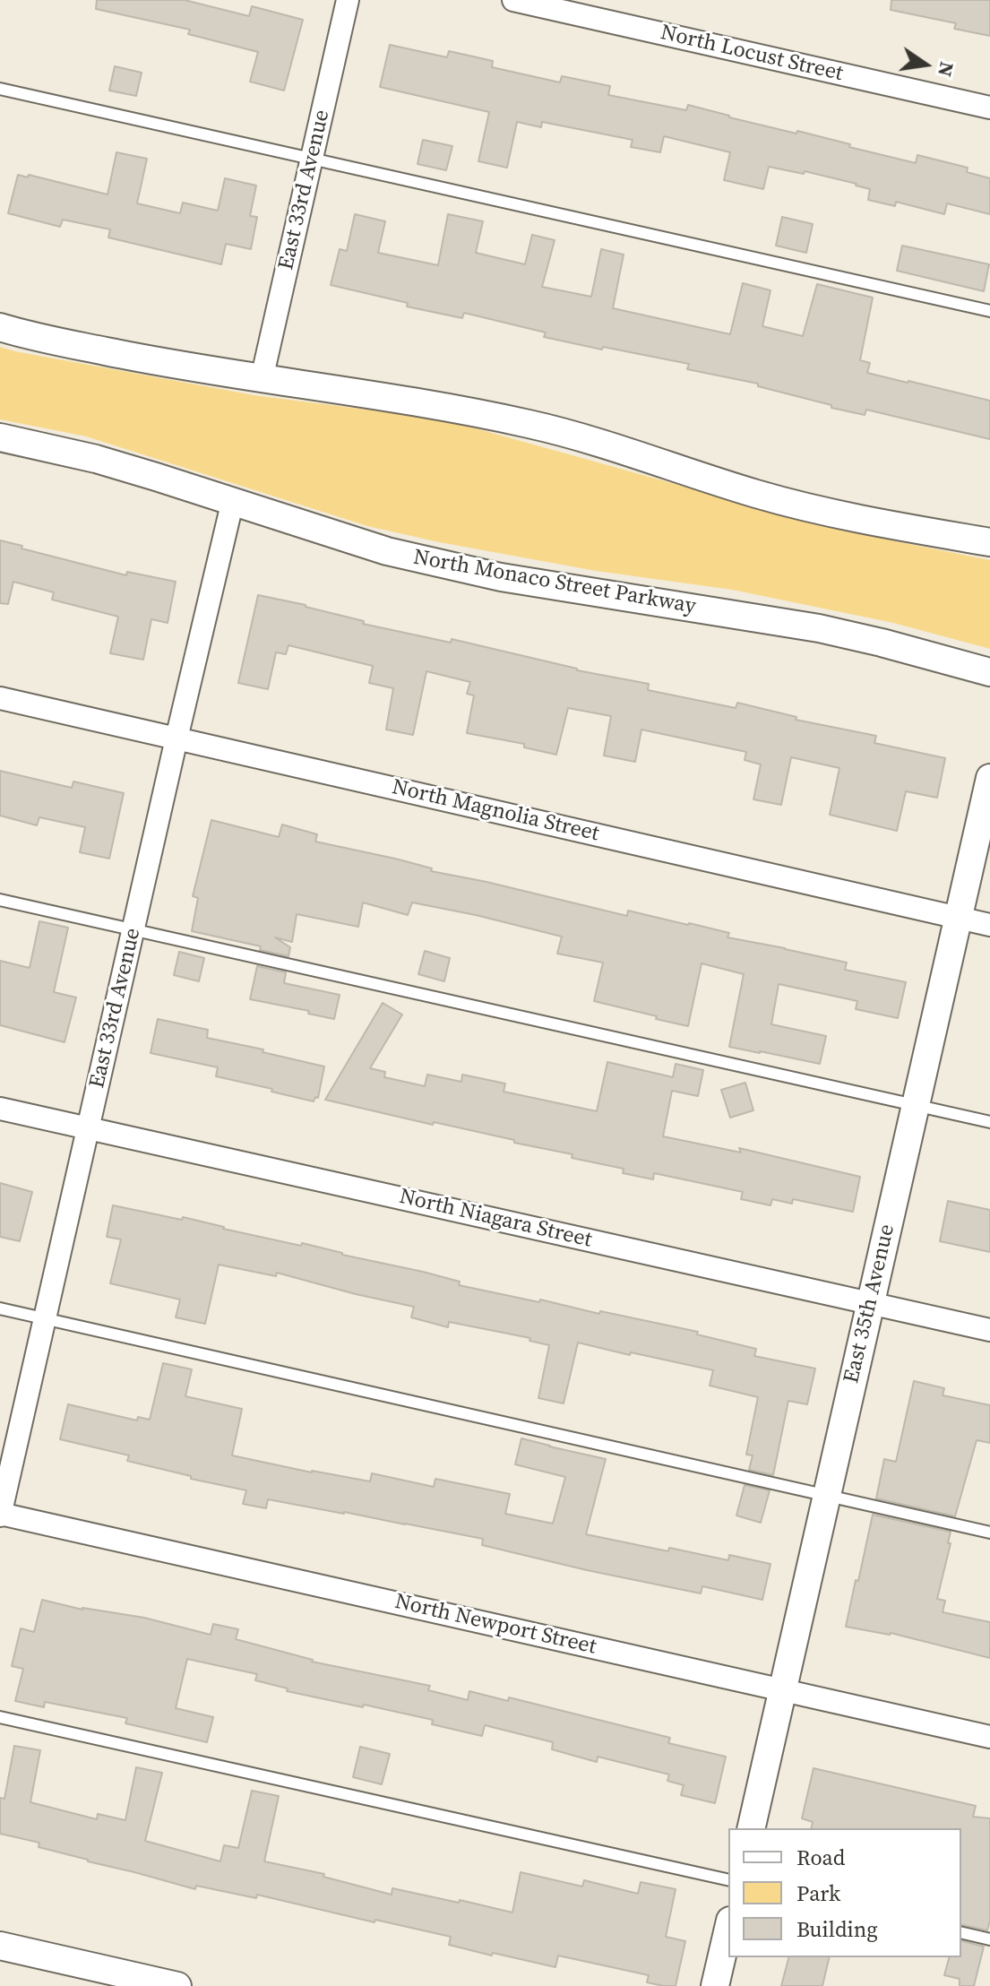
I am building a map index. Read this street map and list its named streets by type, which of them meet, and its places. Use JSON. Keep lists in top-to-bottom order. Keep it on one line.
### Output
{"streets":{"street":["North Locust Street","East 33rd Avenue","North Monaco Street Parkway","North Magnolia Street","North Niagara Street","East 35th Avenue","North Newport Street"]},"crossings":[["East 33rd Avenue","North Monaco Street Parkway"],["East 33rd Avenue","North Magnolia Street"],["East 33rd Avenue","North Niagara Street"],["East 33rd Avenue","North Newport Street"],["North Magnolia Street","East 35th Avenue"],["North Niagara Street","East 35th Avenue"],["East 35th Avenue","North Newport Street"]],"legend":["Road","Park","Building"],"north":"right"}
